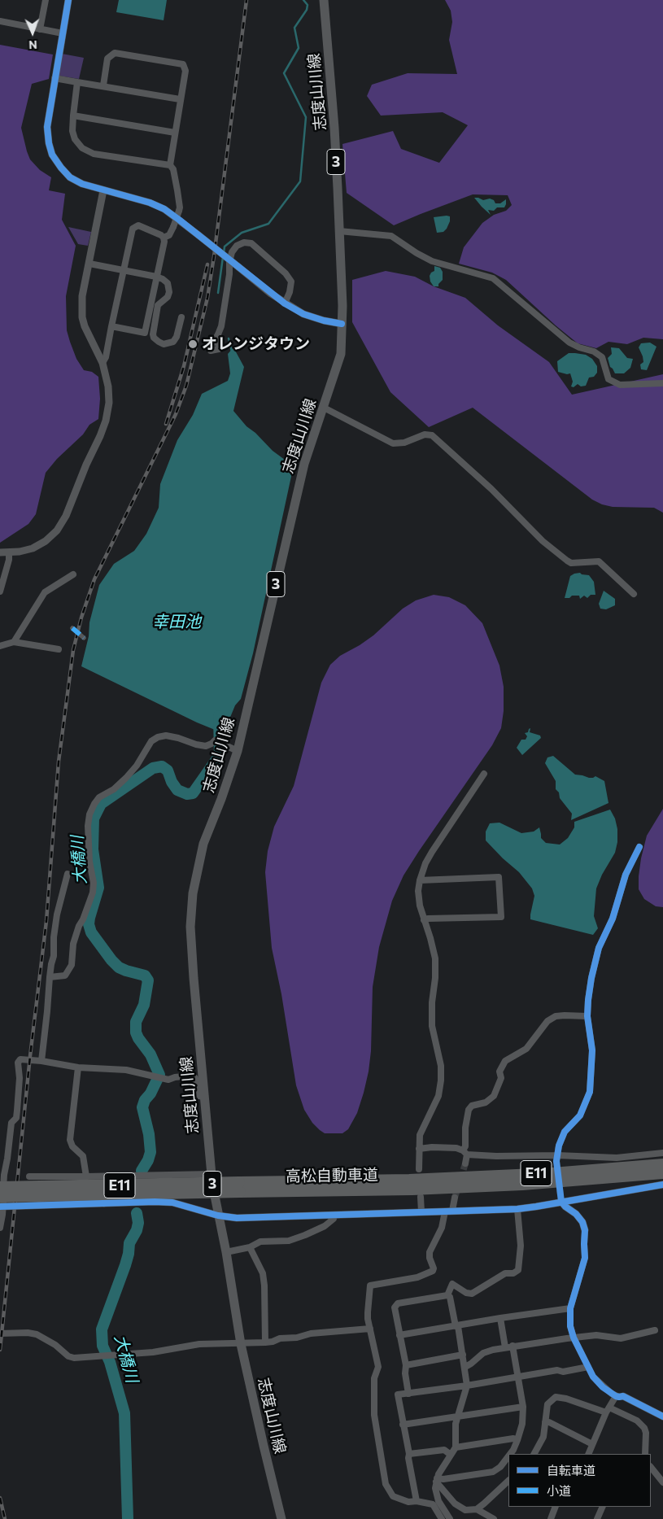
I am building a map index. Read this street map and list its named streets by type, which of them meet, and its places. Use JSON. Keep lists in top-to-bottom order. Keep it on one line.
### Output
{"streets":{"highway":["E11","高松自動車道"],"main road":["志度山川線","3"]},"water":["幸田池","大橋川"],"places":["オレンジタウン"],"legend":["自転車道","小道"],"north":"bottom"}
